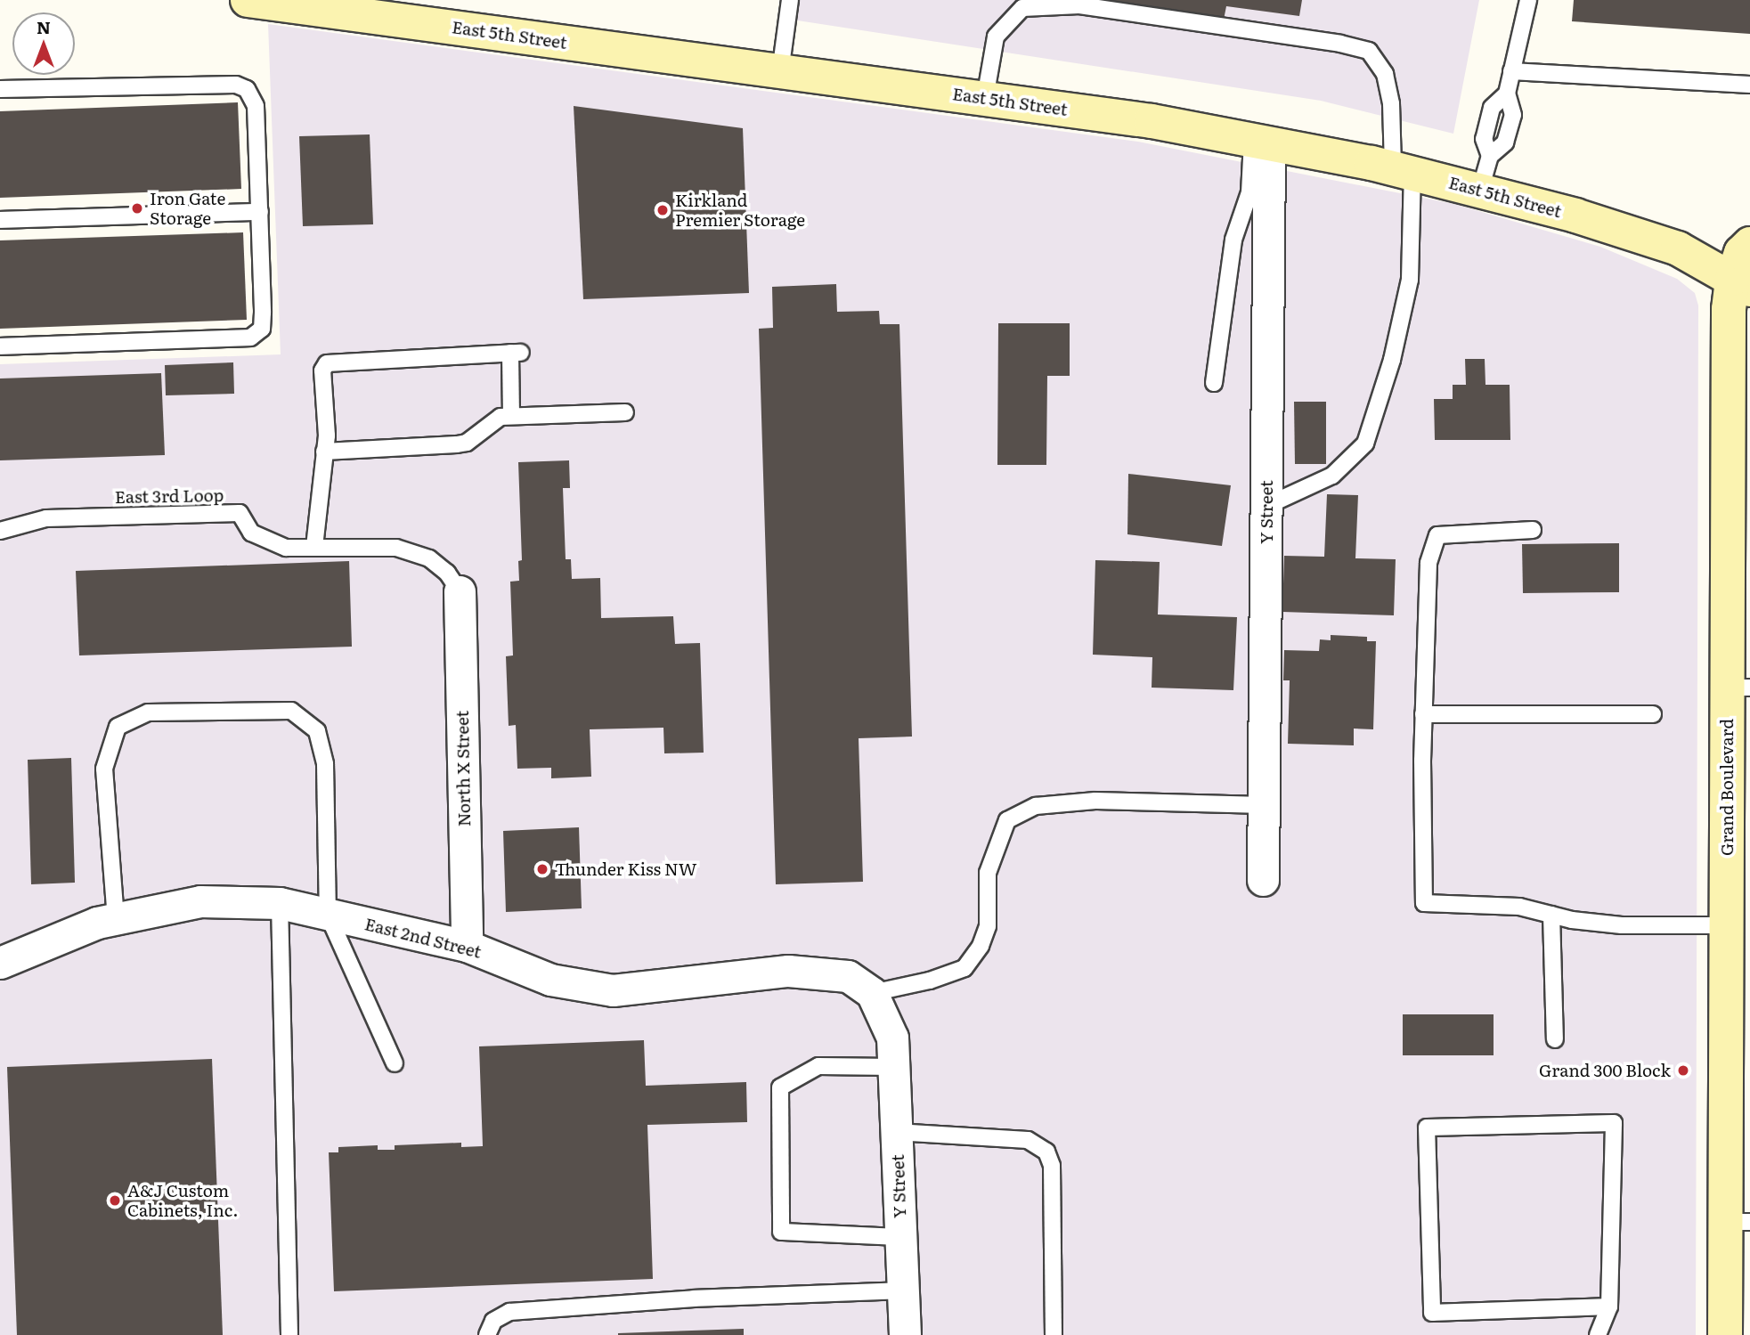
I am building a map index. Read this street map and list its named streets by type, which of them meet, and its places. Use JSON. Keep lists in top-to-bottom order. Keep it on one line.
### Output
{"streets":{"street":["East 5th Street","Y Street","North X Street","Grand Boulevard","East 2nd Street"],"lane":["East 3rd Loop"]},"crossings":[["East 5th Street","Y Street"],["East 5th Street","Grand Boulevard"],["East 3rd Loop","North X Street"],["North X Street","East 2nd Street"]],"places":["Iron Gate Storage","Kirkland Premier Storage","Thunder Kiss NW","Grand 300 Block","A&J Custom Cabinets, Inc."],"north":"top"}
